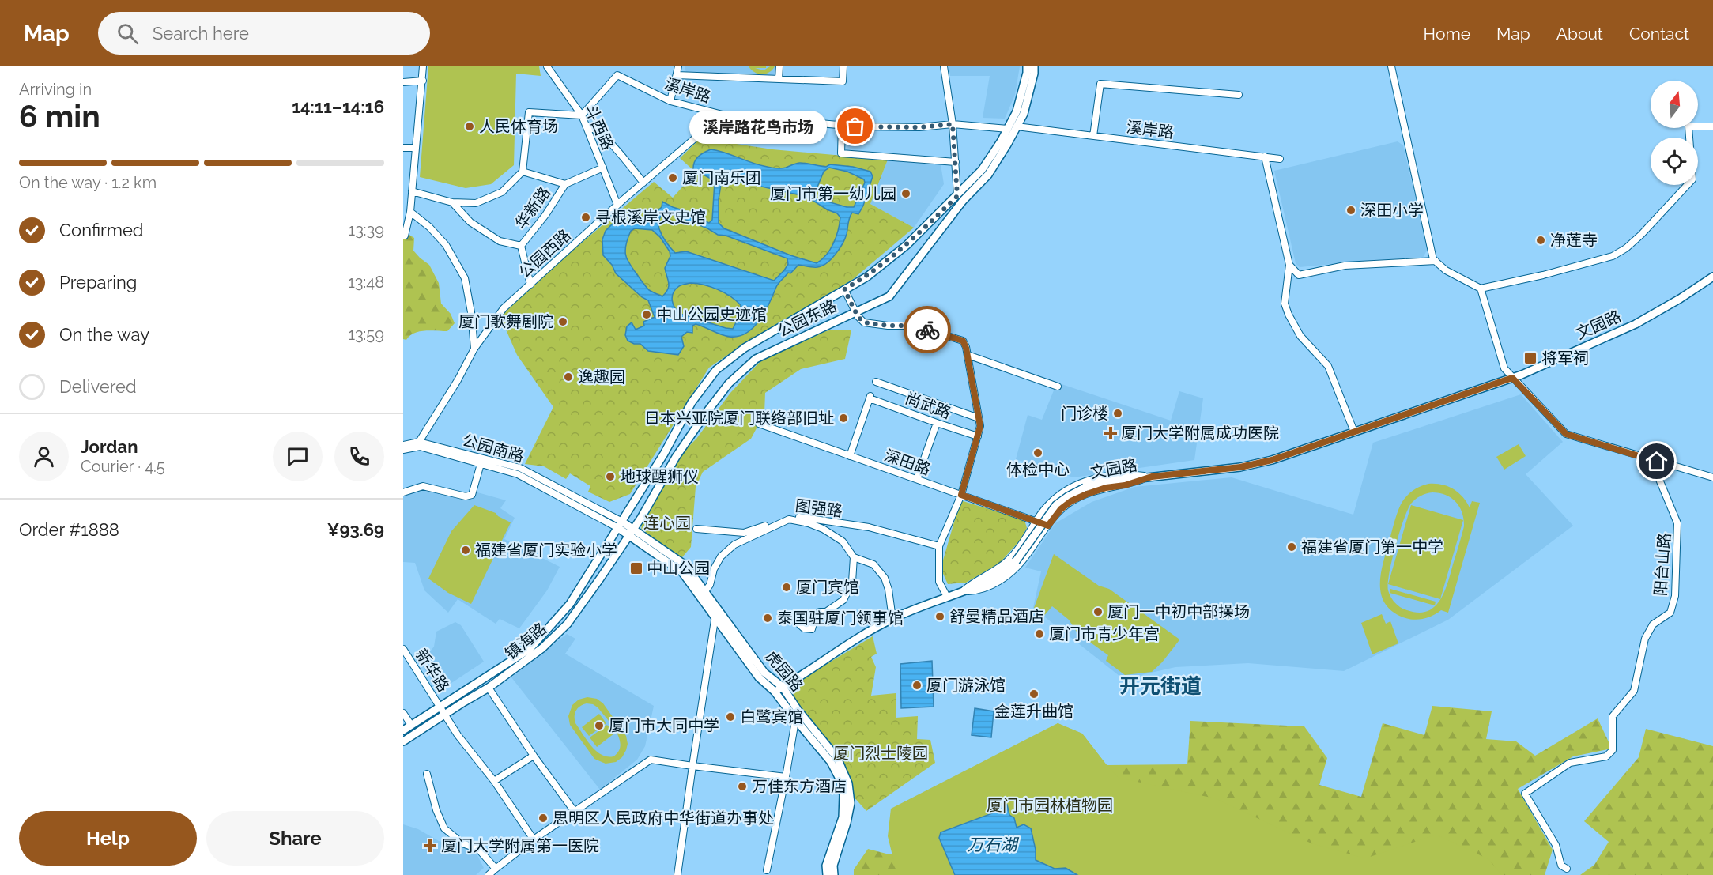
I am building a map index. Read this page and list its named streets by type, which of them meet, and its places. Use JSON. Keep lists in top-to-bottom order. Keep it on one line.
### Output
{"streets":{"main road":["公园东路","文园路","镇海路","虎园路"],"street":["溪岸路","斗西路","华新路","公园西路","尚武路","公园南路","深田路","图强路","阳台山路","新华路"]},"crossings":[["溪岸路","斗西路"],["溪岸路","华新路"],["溪岸路","公园西路"],["溪岸路","公园东路"],["斗西路","华新路"],["斗西路","公园西路"],["华新路","公园西路"],["公园西路","公园南路"],["公园东路","公园南路"],["公园东路","镇海路"],["公园东路","虎园路"],["文园路","虎园路"],["尚武路","深田路"],["公园南路","镇海路"],["公园南路","虎园路"],["镇海路","新华路"],["镇海路","虎园路"]],"districts":["开元街道"],"water":["万石湖"],"parks":["连心园","厦门烈士陵园","厦门市园林植物园"],"places":{"other":["人民体育场","溪岸路花鸟市场","厦门南乐团","厦门市第一幼儿园","深田小学","寻根溪岸文史馆","净莲寺","中山公园史迹馆","厦门歌舞剧院","逸趣园","门诊楼","日本兴亚院厦门联络部旧址","体检中心","地球醒狮仪","福建省厦门第一中学","福建省厦门实验小学","厦门宾馆","厦门一中初中部操场","舒曼精品酒店","泰国驻厦门领事馆","厦门市青少年宫","厦门游泳馆","金莲升曲馆","白鹭宾馆","厦门市大同中学","万佳东方酒店","思明区人民政府中华街道办事处"],"transit":["将军祠","中山公园"],"health":["厦门大学附属成功医院","厦门大学附属第一医院"]},"north":"top","page":{"header":"Map","search":"Search here","nav":["Home","Map","About","Contact"],"heading":["6 min","Arriving in","14:11–14:16"],"panel":["Jordan","Courier · 4.5","Order #1888","¥93.69"],"bubble":"溪岸路花鸟市场","bar":"On the way · 1.2 km","list":[["Confirmed","13:39"],["Preparing","13:48"],["On the way","13:59"],"Delivered"],"buttons":["Help","Share"]}}
